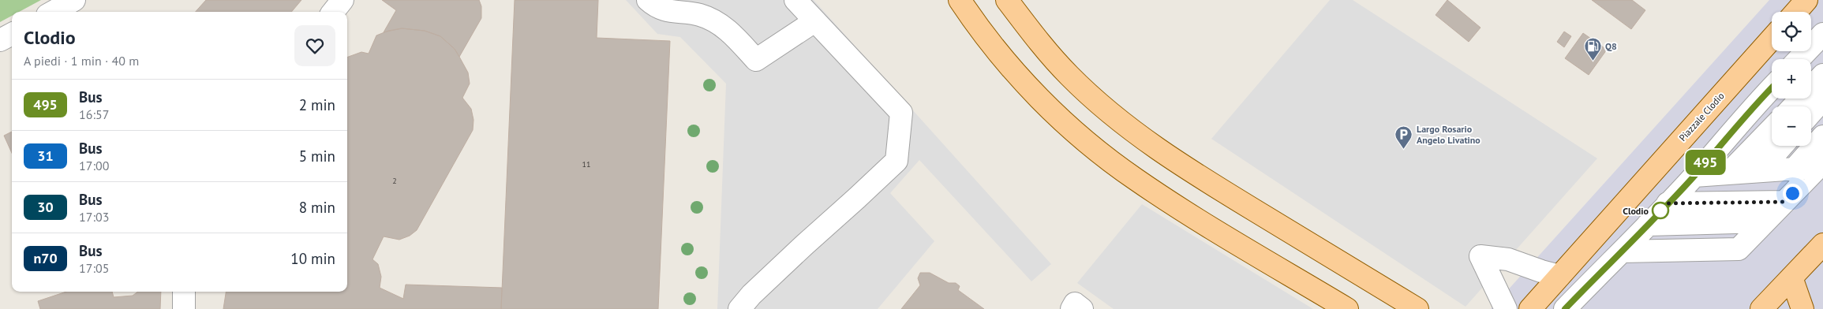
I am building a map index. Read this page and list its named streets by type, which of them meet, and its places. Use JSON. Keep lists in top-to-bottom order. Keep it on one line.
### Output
{"streets":{"main road":["Piazzale Clodio"]},"places":{"fuel station":["Q8"],"parking":["Largo Rosario Angelo Livatino"],"other":["Clodio"]},"lines":["bus line 495"],"house_numbers":["11","2"],"page":{"on_map":"495","map_buttons":["+","−"],"heading":["Clodio","A piedi · 1 min · 40 m"],"list":[{"mark":"495","name":"Bus","note":"16:57","value":"2 min"},{"mark":"31","name":"Bus","note":"17:00","value":"5 min"},{"mark":"30","name":"Bus","note":"17:03","value":"8 min"},{"mark":"n70","name":"Bus","note":"17:05","value":"10 min"}]}}
